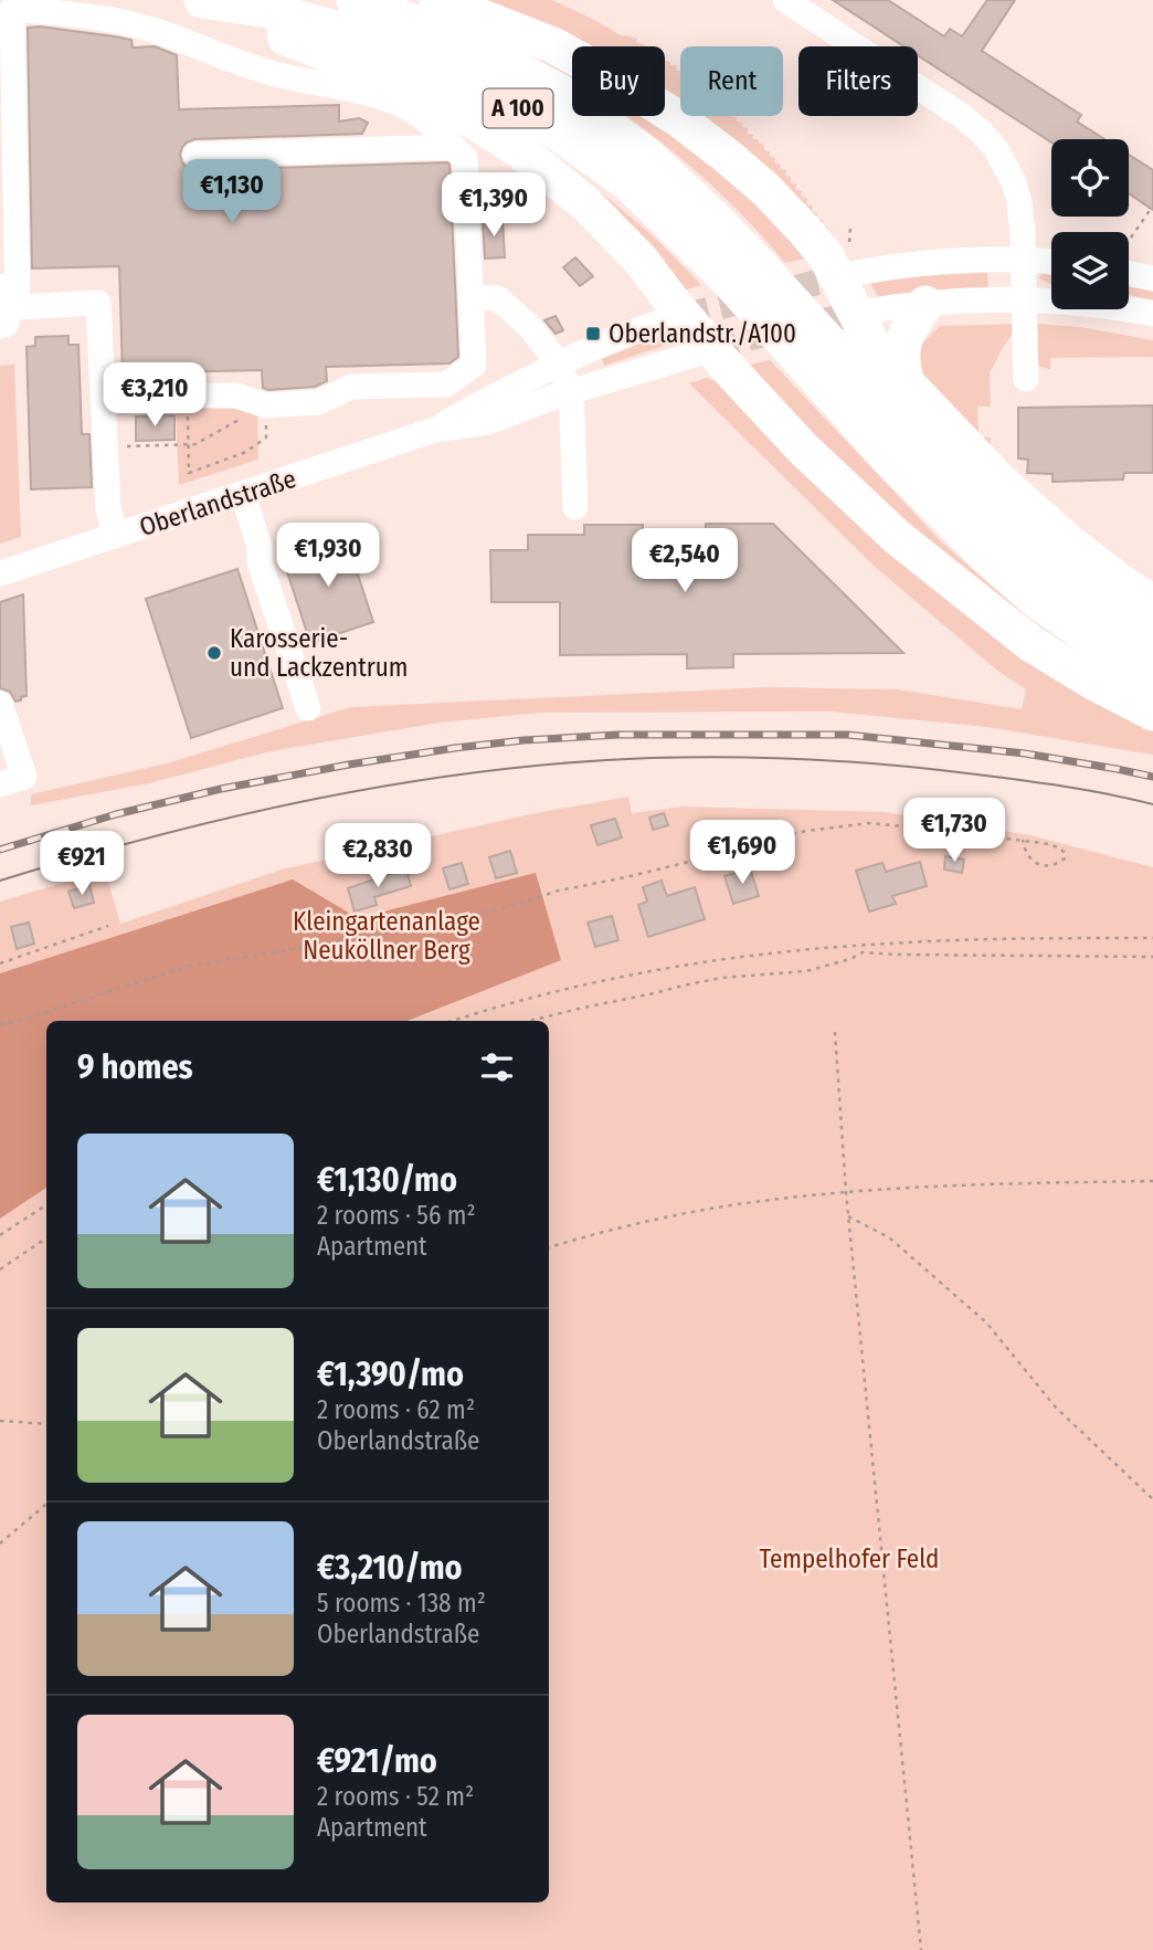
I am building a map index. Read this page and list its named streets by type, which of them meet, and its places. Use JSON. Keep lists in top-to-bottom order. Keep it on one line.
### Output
{"streets":{"highway":["A 100"],"street":["Oberlandstraße"]},"parks":["Kleingartenanlage Neuköllner Berg","Tempelhofer Feld"],"places":{"transit":["Oberlandstr./A100"],"other":["Karosserie- und Lackzentrum"]},"page":{"chip":["Buy","Rent","Filters"],"price":["€1,130","€1,390","€3,210","€1,930","€2,540","€1,730","€1,690","€2,830","€921"],"heading":"9 homes","list":[{"name":"€1,130/mo","note":"2 rooms · 56 m² · Apartment"},{"name":"€1,390/mo","note":"2 rooms · 62 m² · Oberlandstraße"},{"name":"€3,210/mo","note":"5 rooms · 138 m² · Oberlandstraße"},{"name":"€921/mo","note":"2 rooms · 52 m² · Apartment"}]}}
